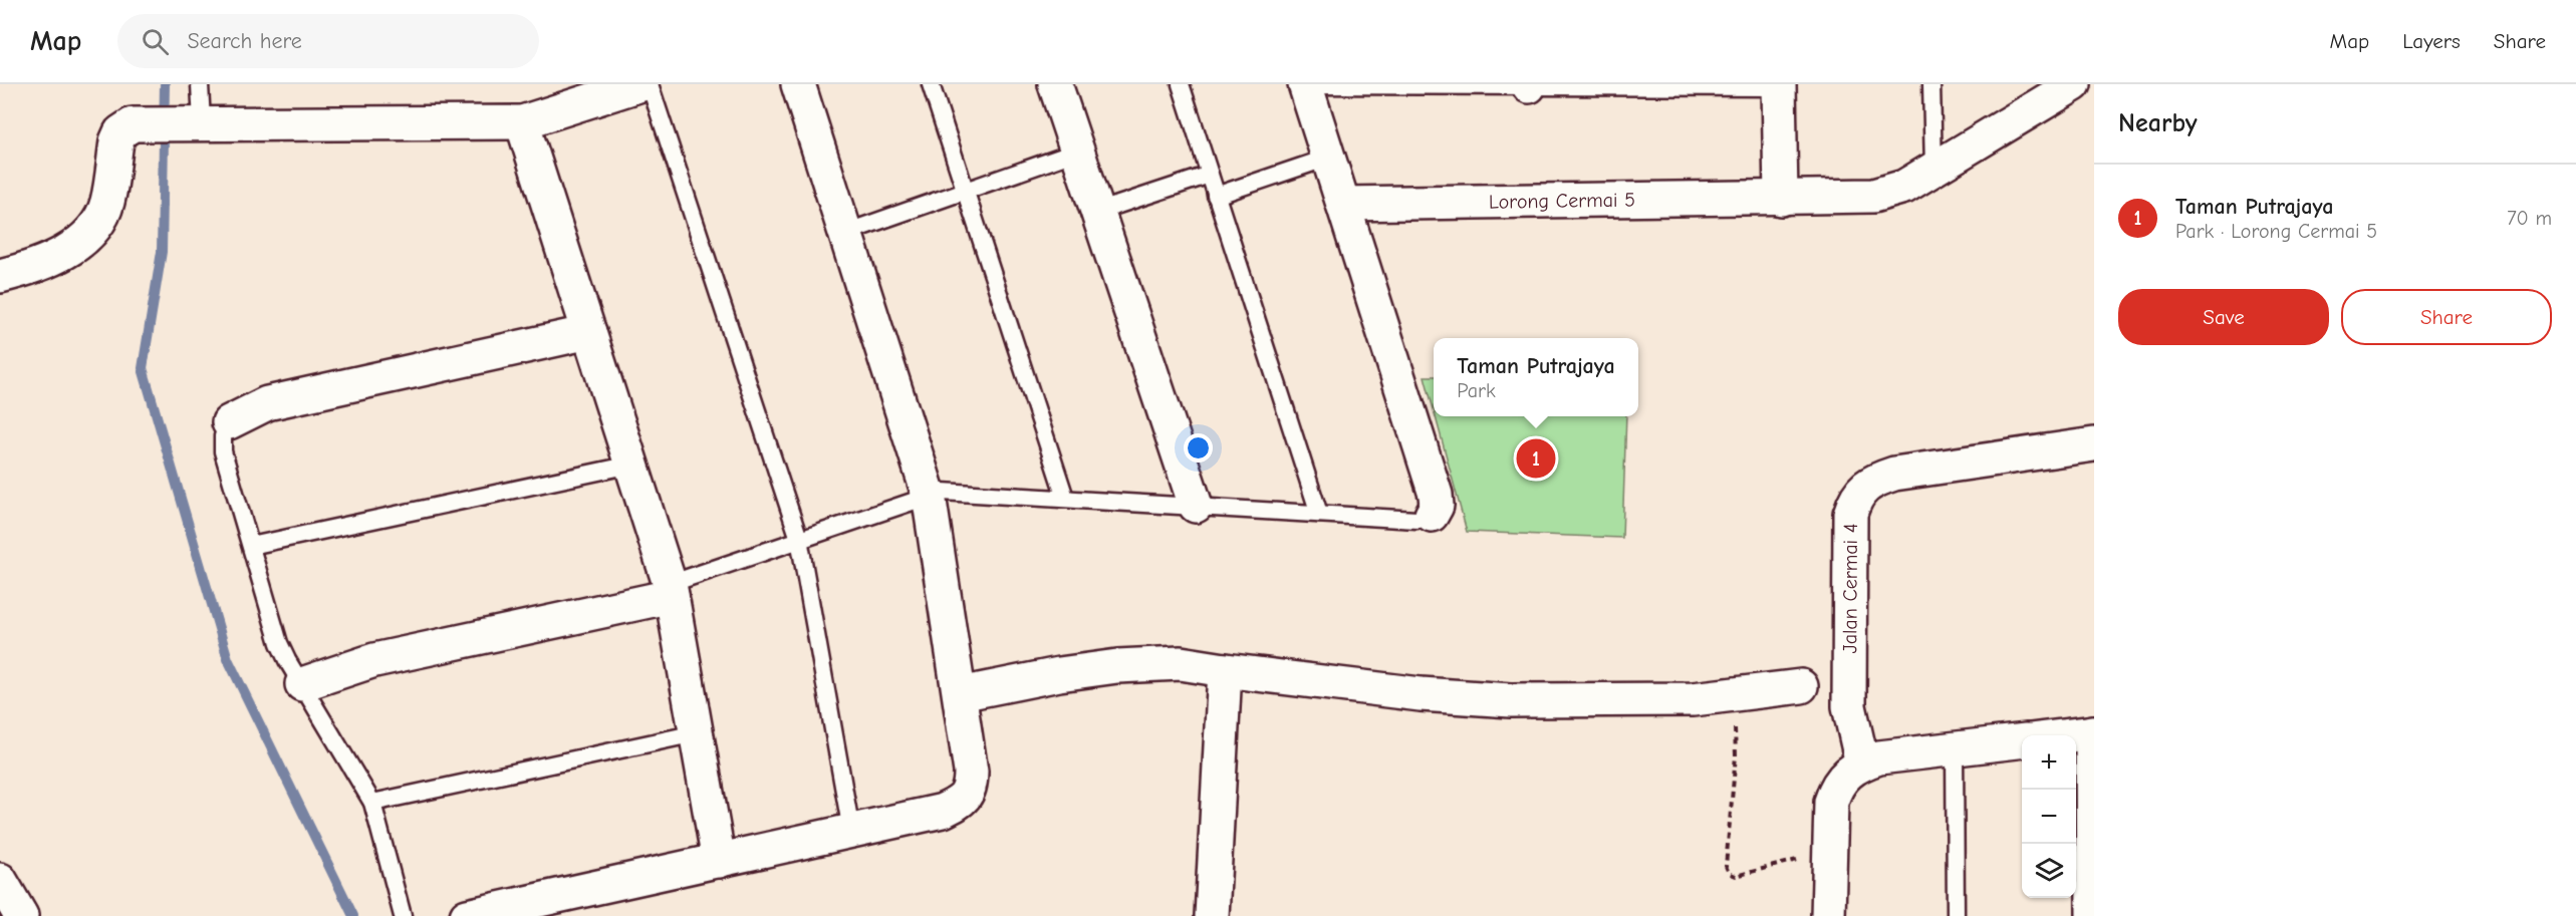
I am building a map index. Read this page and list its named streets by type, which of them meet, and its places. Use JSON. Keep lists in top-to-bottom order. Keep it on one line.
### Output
{"streets":{"street":["Lorong Cermai 5","Jalan Cermai 4"]},"page":{"header":"Map","search":"Search here","nav":["Map","Layers","Share"],"heading":"Nearby","list":[{"mark":"1","name":"Taman Putrajaya","note":"Park · Lorong Cermai 5","value":"70 m"}],"buttons":["Save","Share"],"popup":["Taman Putrajaya","Park"],"pins":"1","map_buttons":["+","−"]}}
